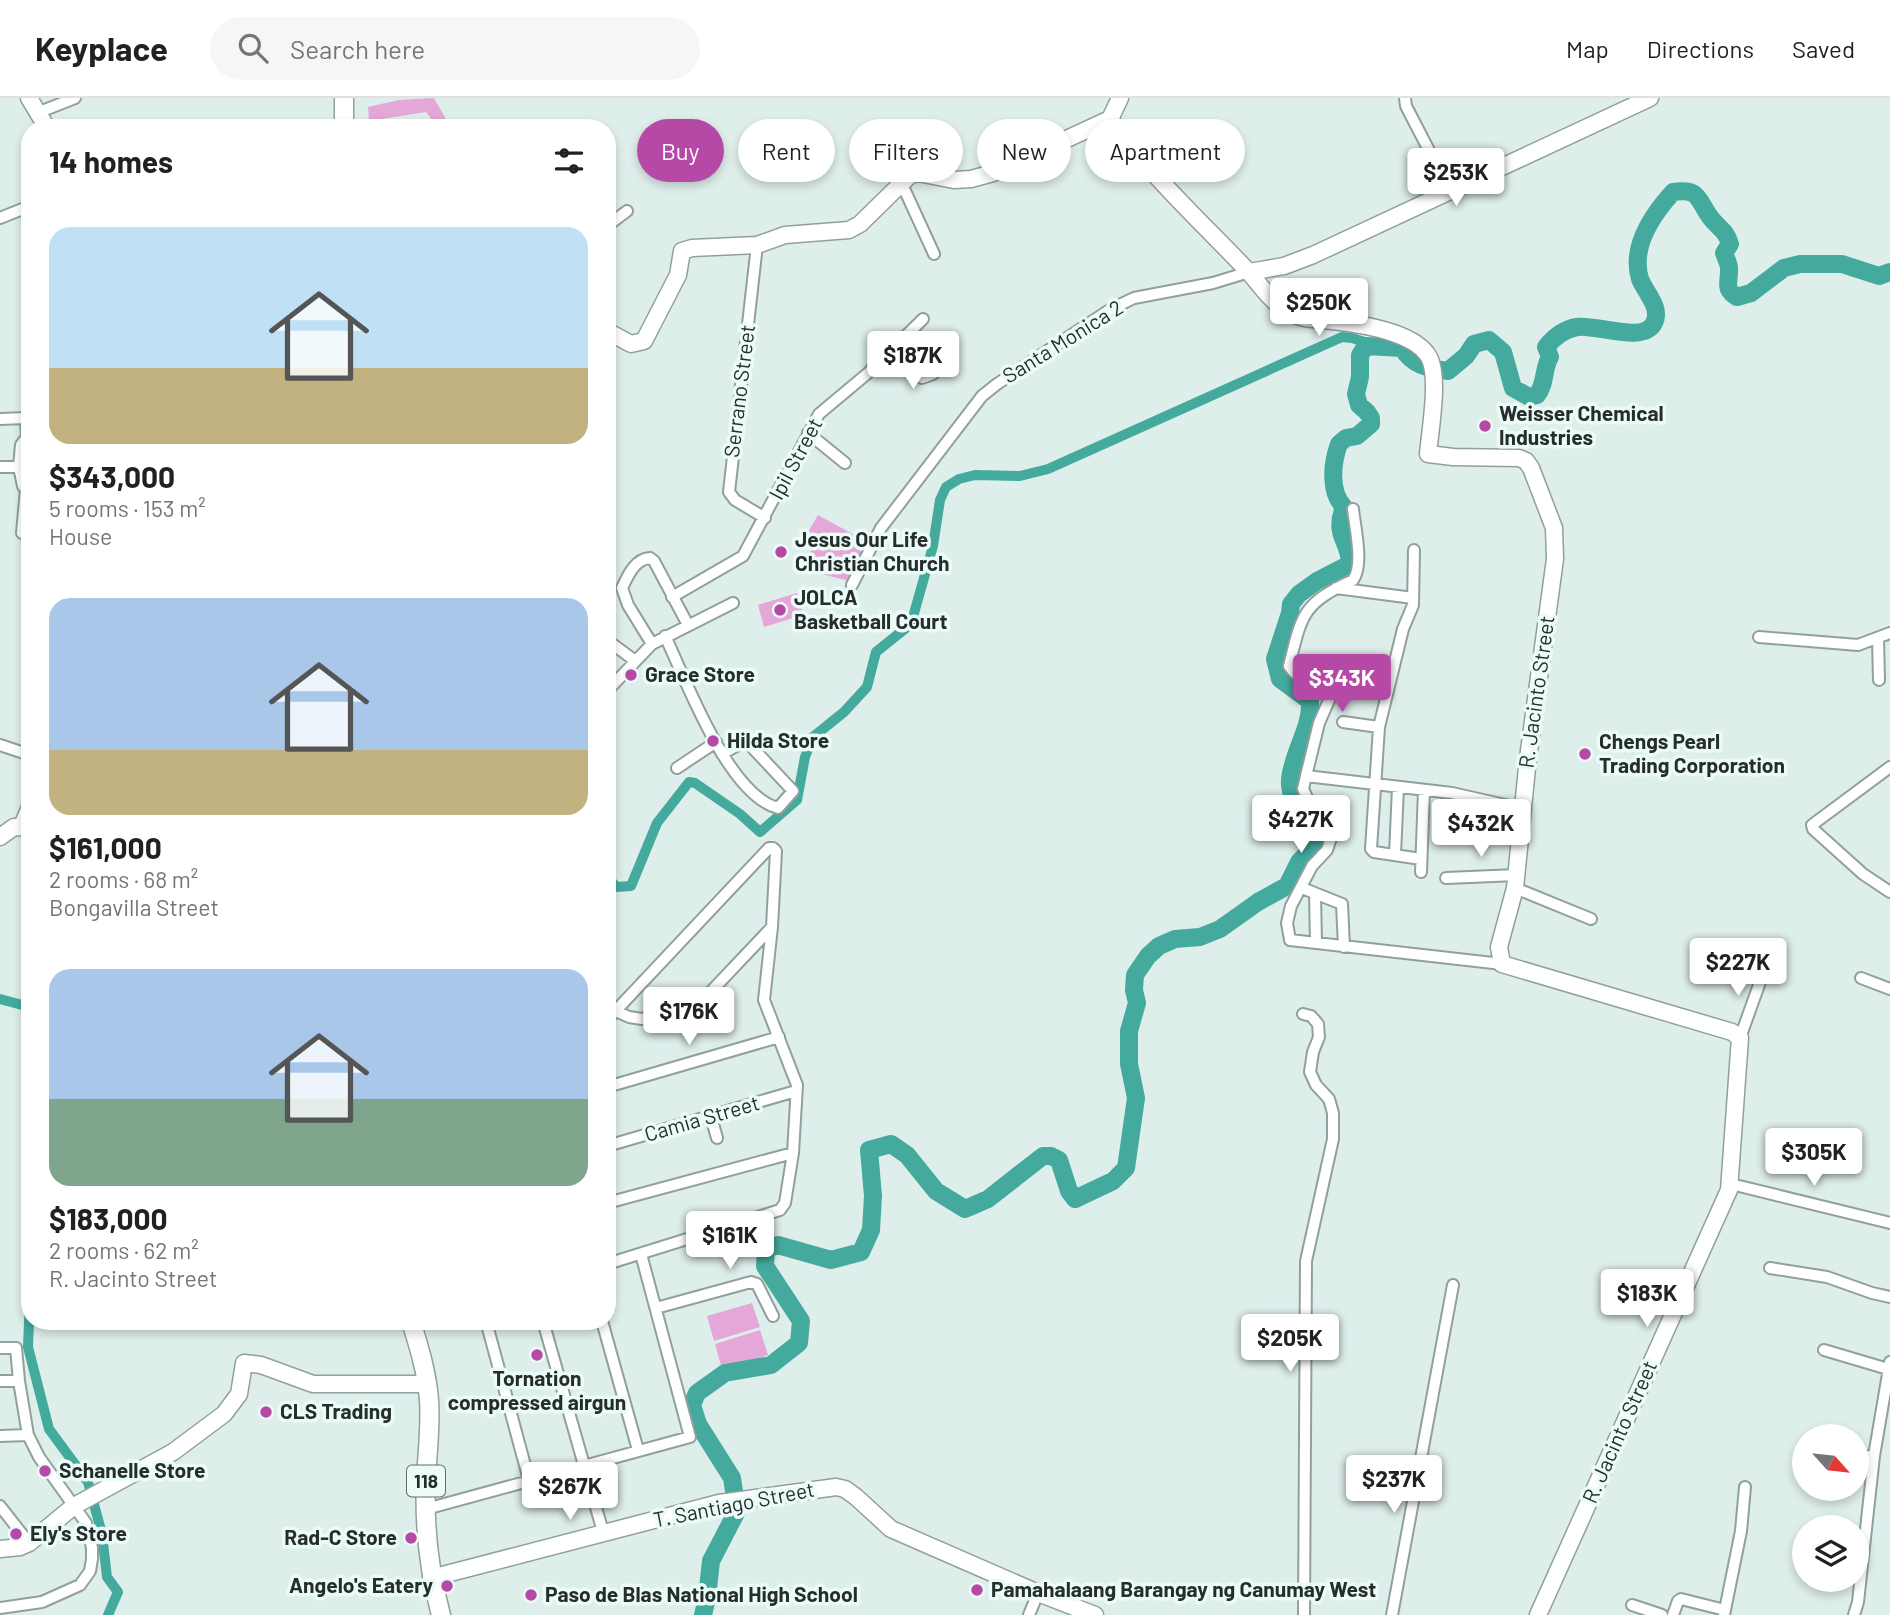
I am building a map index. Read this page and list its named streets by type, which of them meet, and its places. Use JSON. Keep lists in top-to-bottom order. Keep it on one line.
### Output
{"streets":{"main road":["118"],"street":["Santa Monica 2","Serrano Street","Ipil Street","R. Jacinto Street","Camia Street","T. Santiago Street"]},"crossings":[["Santa Monica 2","R. Jacinto Street"],["Serrano Street","Ipil Street"],["118","T. Santiago Street"]],"places":["Weisser Chemical Industries","Jesus Our Life Christian Church","JOLCA Basketball Court","Grace Store","Hilda Store","Chengs Pearl Trading Corporation","Tornation compressed airgun","CLS Trading","Schanelle Store","Ely's Store","Rad-C Store","Angelo's Eatery","Pamahalaang Barangay ng Canumay West","Paso de Blas National High School"],"north":"bottom right","page":{"header":"Keyplace","search":"Search here","nav":["Map","Directions","Saved"],"chip":["Buy","Rent","Filters","New","Apartment"],"heading":"14 homes","price":["$253K","$250K","$187K","$343K","$427K","$432K","$227K","$176K","$305K","$161K","$183K","$205K","$237K","$267K"],"list":[{"name":"$343,000","note":"5 rooms · 153 m² · House"},{"name":"$161,000","note":"2 rooms · 68 m² · Bongavilla Street"},{"name":"$183,000","note":"2 rooms · 62 m² · R. Jacinto Street"}]}}
